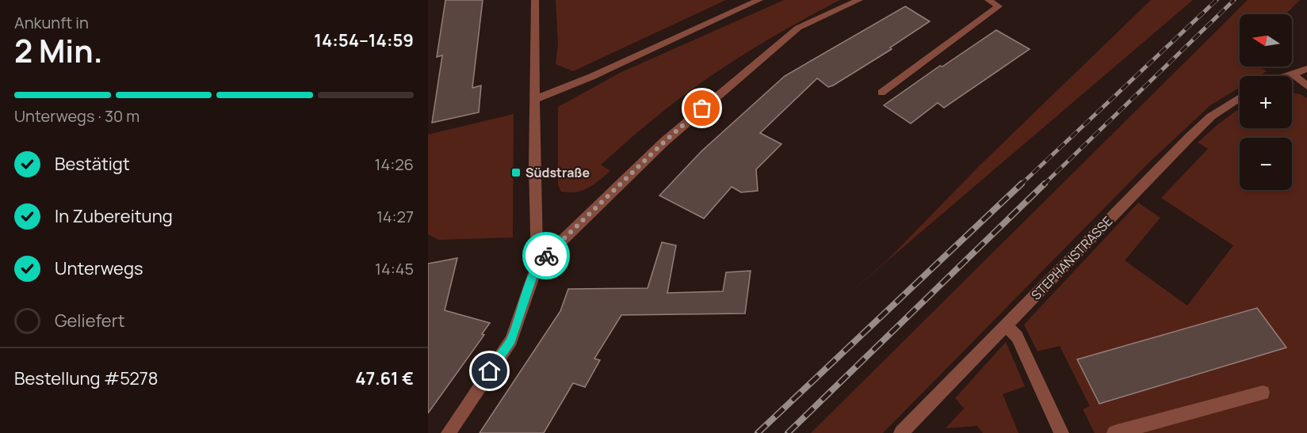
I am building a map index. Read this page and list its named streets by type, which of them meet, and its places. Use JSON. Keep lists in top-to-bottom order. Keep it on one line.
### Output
{"streets":{"street":["STEPHANSTRASSE"]},"places":{"transit":["Südstraße"]},"north":"left","page":{"heading":["2 Min.","Ankunft in","14:54–14:59"],"panel":["Bestellung #5278","47.61 €"],"map_buttons":["+","−"],"bar":"Unterwegs · 30 m","list":[["Bestätigt","14:26"],["In Zubereitung","14:27"],["Unterwegs","14:45"],"Geliefert"]}}
